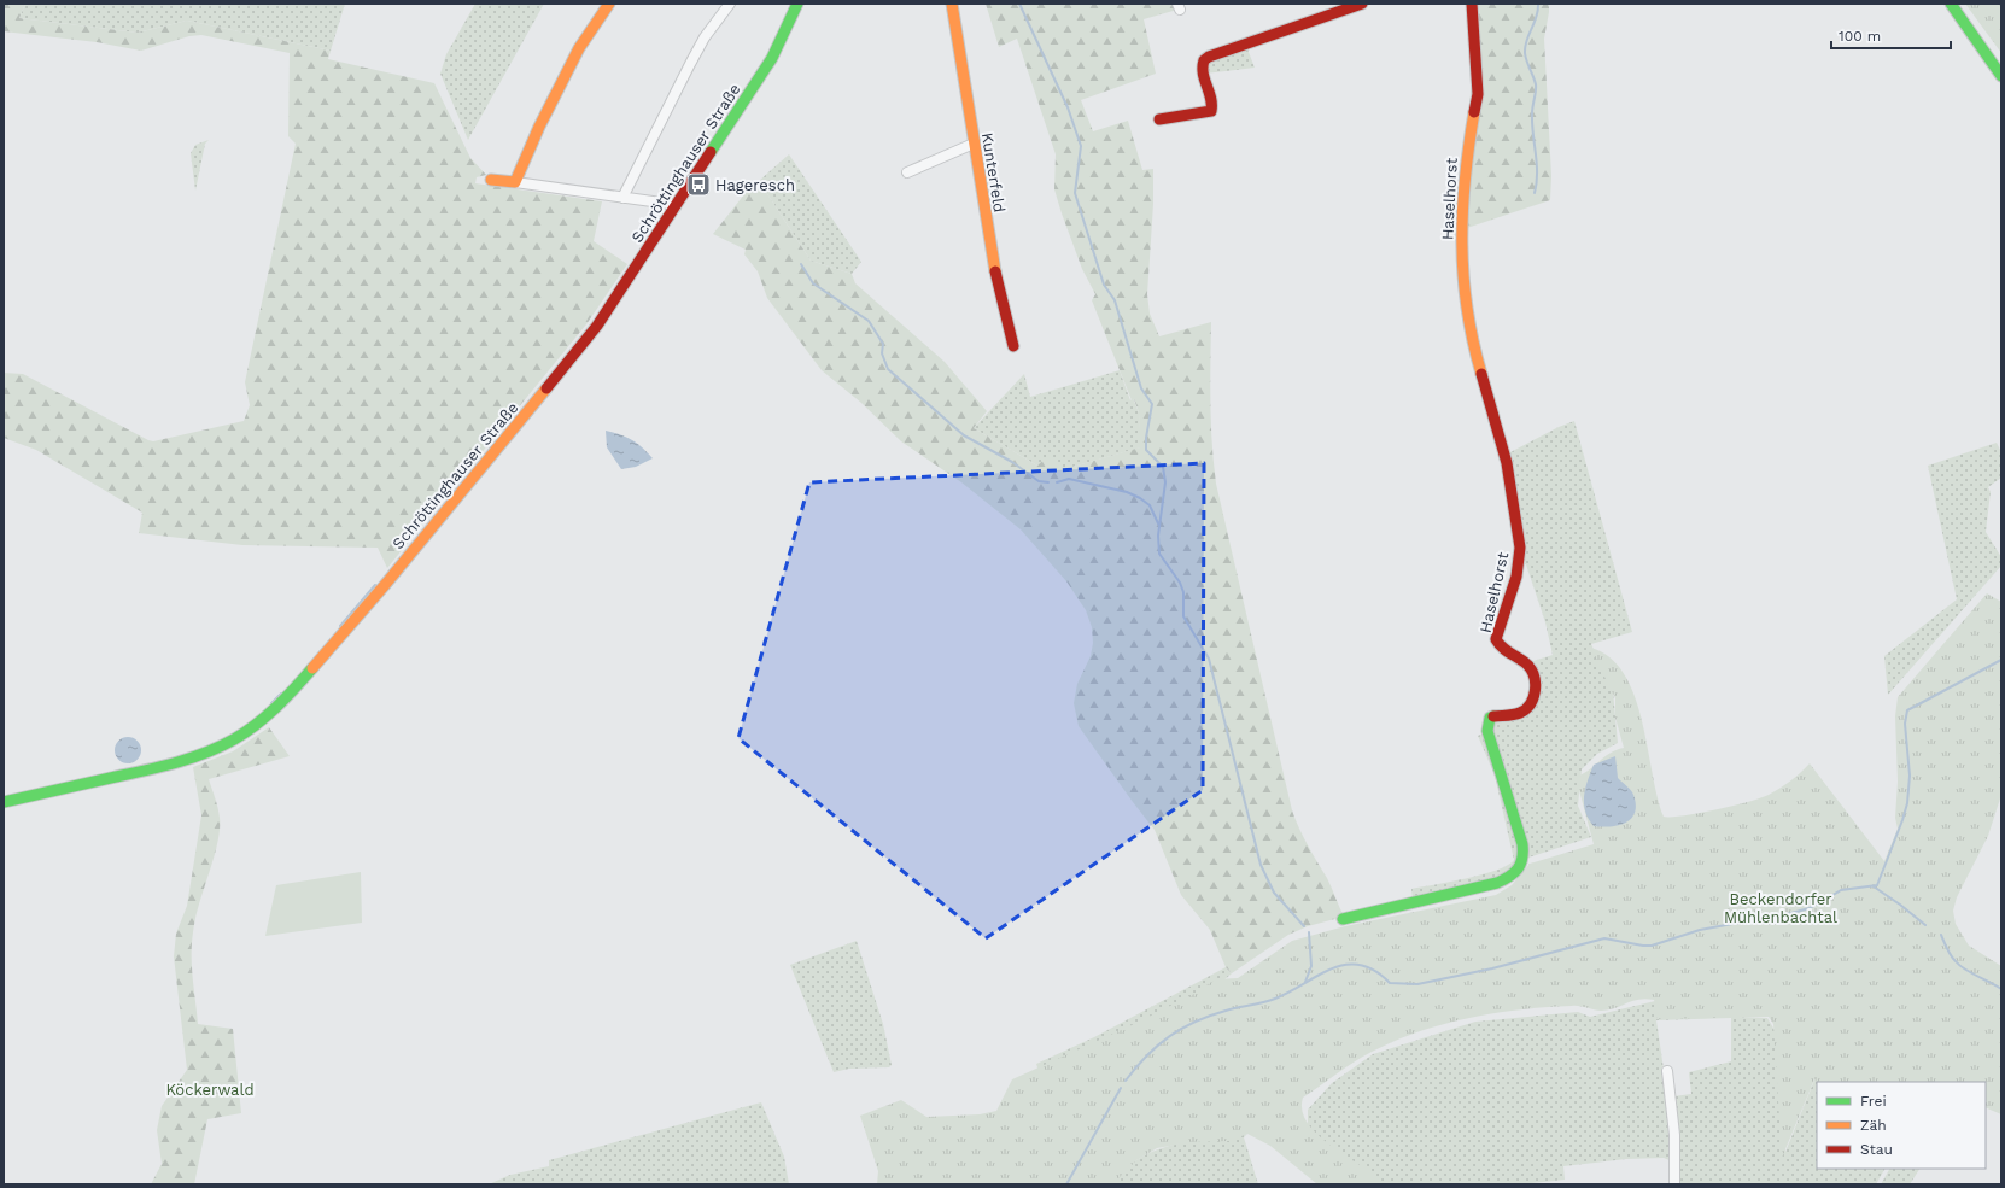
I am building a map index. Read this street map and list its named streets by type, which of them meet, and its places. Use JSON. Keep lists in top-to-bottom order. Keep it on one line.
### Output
{"streets":{"street":["Schröttinghauser Straße","Kunterfeld","Haselhorst"]},"parks":["Beckendorfer Mühlenbachtal","Köckerwald"],"places":{"bus stop":["Hageresch"]},"legend":["Frei","Zäh","Stau"],"scale_bar":"100 m"}
